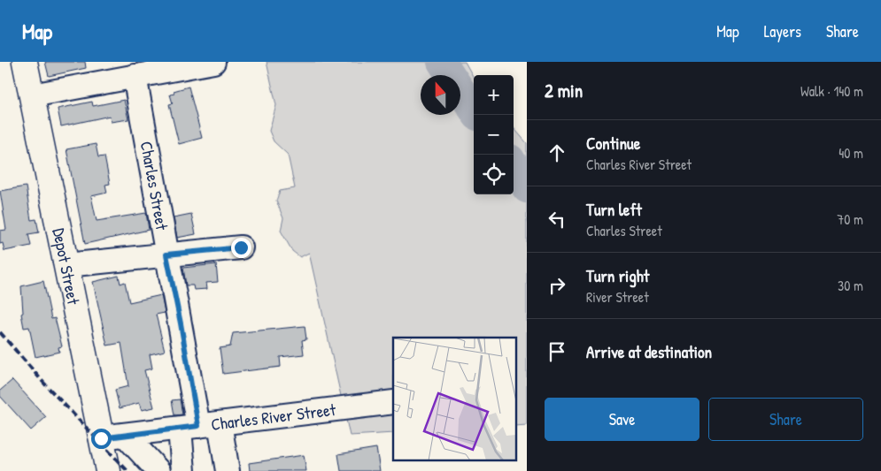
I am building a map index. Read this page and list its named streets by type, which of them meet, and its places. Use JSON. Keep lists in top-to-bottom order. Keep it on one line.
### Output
{"streets":{"main road":["Depot Street"],"street":["Charles Street","Charles River Street"]},"crossings":[["Charles Street","Charles River Street"],["Depot Street","Charles River Street"]],"north":"top","page":{"header":"Map","nav":["Map","Layers","Share"],"heading":["2 min","Walk · 140 m"],"map_buttons":["+","−"],"list":[["Continue","Charles River Street","40 m"],["Turn left","Charles Street","70 m"],["Turn right","River Street","30 m"],"Arrive at destination"],"buttons":["Save","Share"]}}
